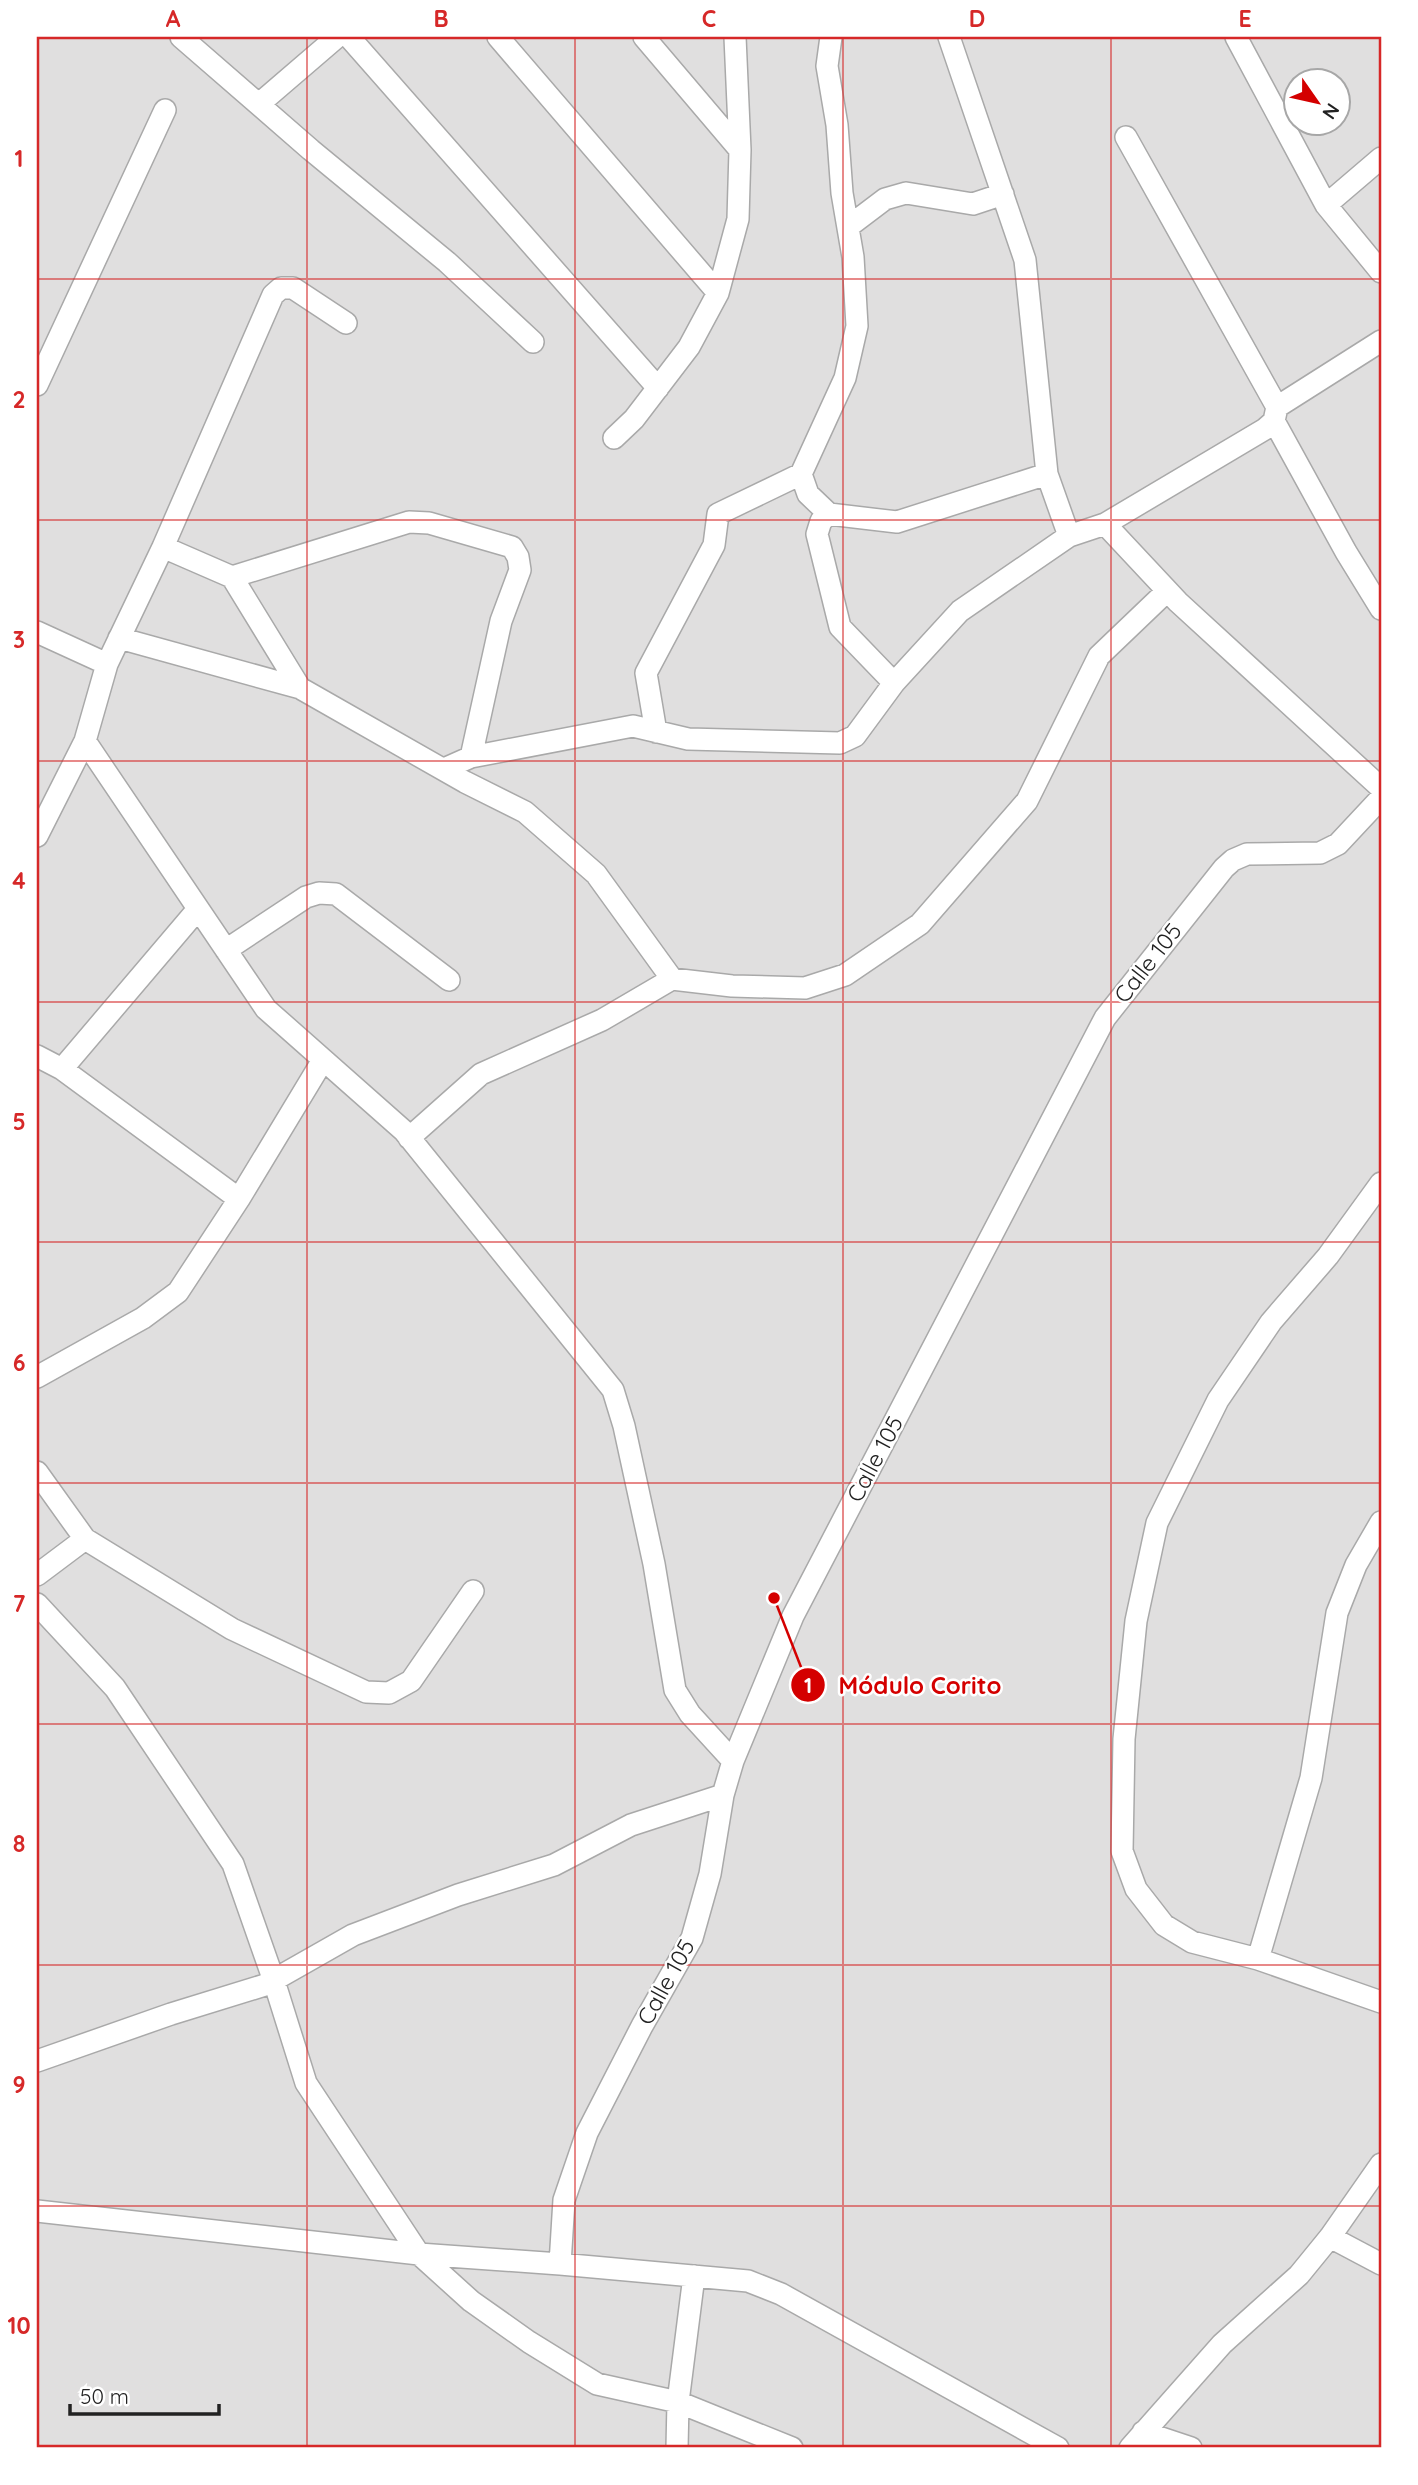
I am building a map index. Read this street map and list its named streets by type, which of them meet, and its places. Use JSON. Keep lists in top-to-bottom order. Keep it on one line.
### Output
{"streets":{"street":["Calle 105"]},"places":["Módulo Corito"],"scale_bar":"50 m","north":"bottom right","grid":{"columns":["A","B","C","D","E"],"rows":["1","2","3","4","5","6","7","8","9","10"]}}
